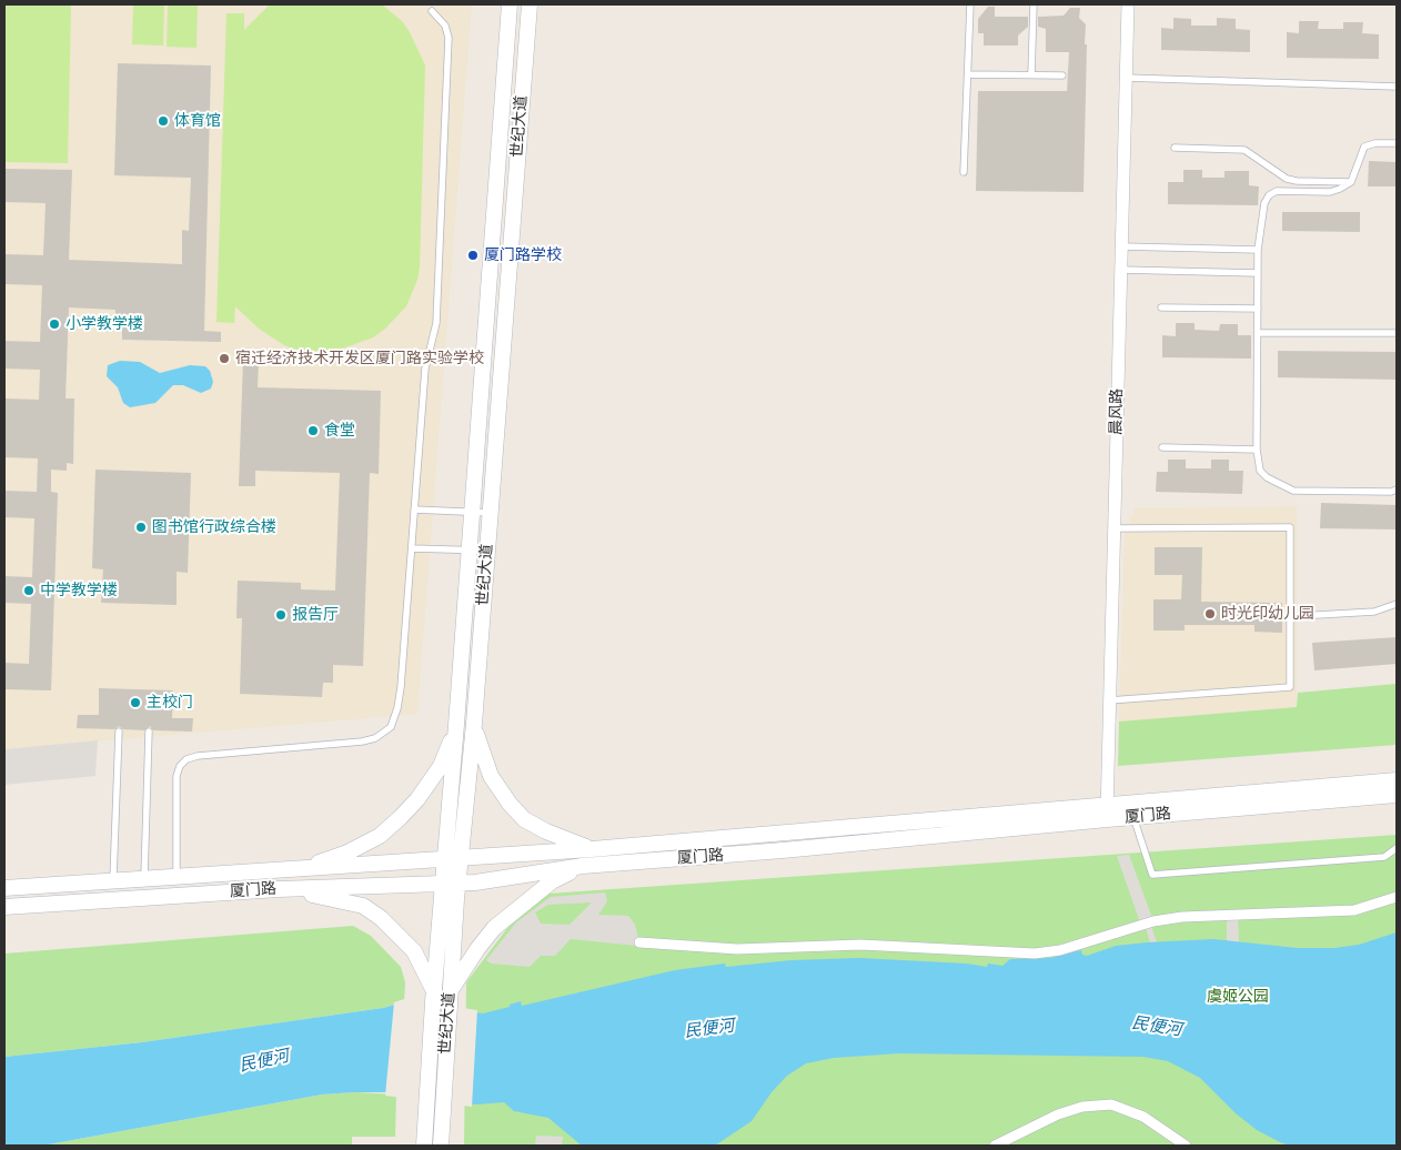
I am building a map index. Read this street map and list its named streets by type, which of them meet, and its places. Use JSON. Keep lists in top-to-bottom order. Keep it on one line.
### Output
{"streets":{"street":["世纪大道","晨风路","厦门路"]},"crossings":[["世纪大道","厦门路"],["晨风路","厦门路"]],"water":["民便河"],"parks":["虞姬公园"],"places":["体育馆","厦门路学校","小学教学楼","宿迁经济技术开发区厦门路实验学校","食堂","图书馆行政综合楼","中学教学楼","时光印幼儿园","报告厅","主校门"]}
